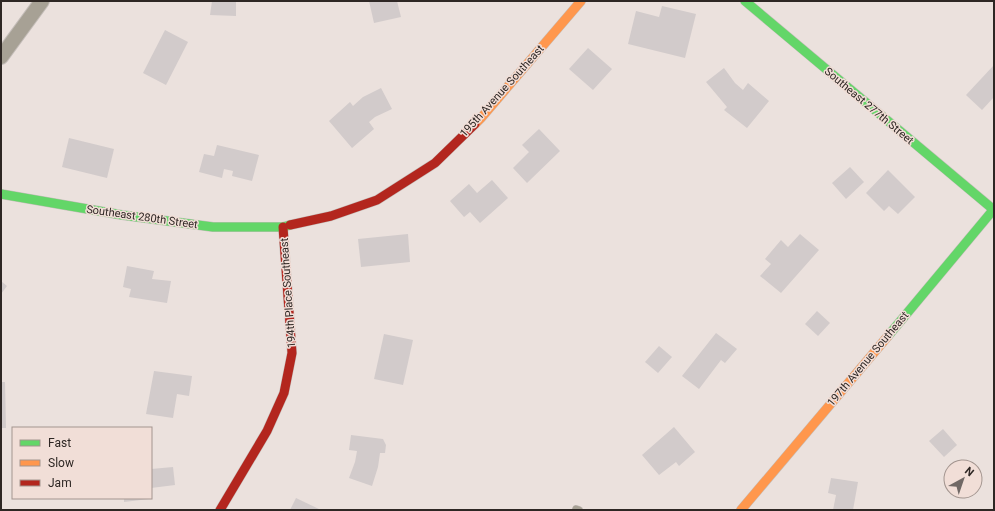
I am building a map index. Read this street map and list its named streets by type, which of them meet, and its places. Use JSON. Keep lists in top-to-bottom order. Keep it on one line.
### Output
{"streets":{"street":["195th Avenue Southeast","Southeast 277th Street","Southeast 280th Street","194th Place Southeast","197th Avenue Southeast"]},"crossings":[["195th Avenue Southeast","Southeast 280th Street"],["195th Avenue Southeast","194th Place Southeast"],["Southeast 277th Street","197th Avenue Southeast"],["Southeast 280th Street","194th Place Southeast"]],"legend":["Fast","Slow","Jam"],"north":"top right"}
